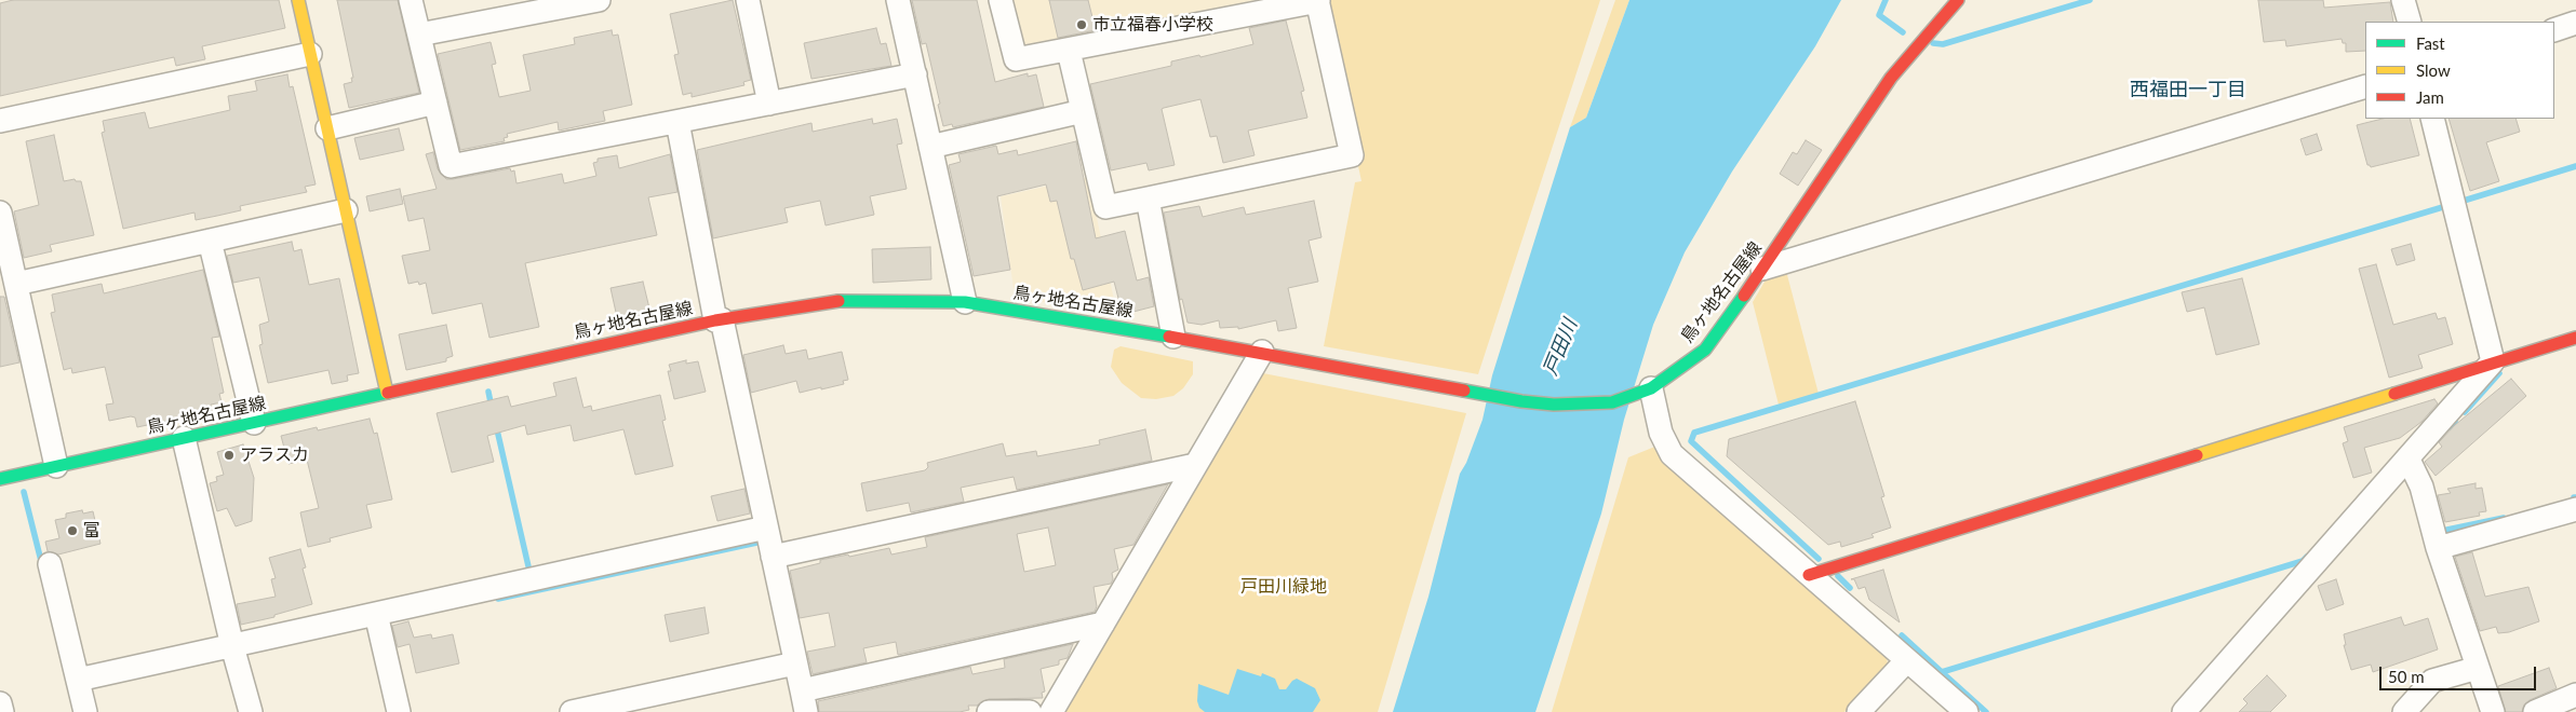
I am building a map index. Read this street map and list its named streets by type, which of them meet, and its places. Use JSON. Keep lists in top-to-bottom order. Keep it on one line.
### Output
{"streets":{"main road":["鳥ヶ地名古屋線"]},"districts":["西福田一丁目"],"water":["戸田川"],"parks":["戸田川緑地"],"places":["市立福春小学校","アラスカ","富"],"legend":["Fast","Slow","Jam"],"scale_bar":"50 m"}
